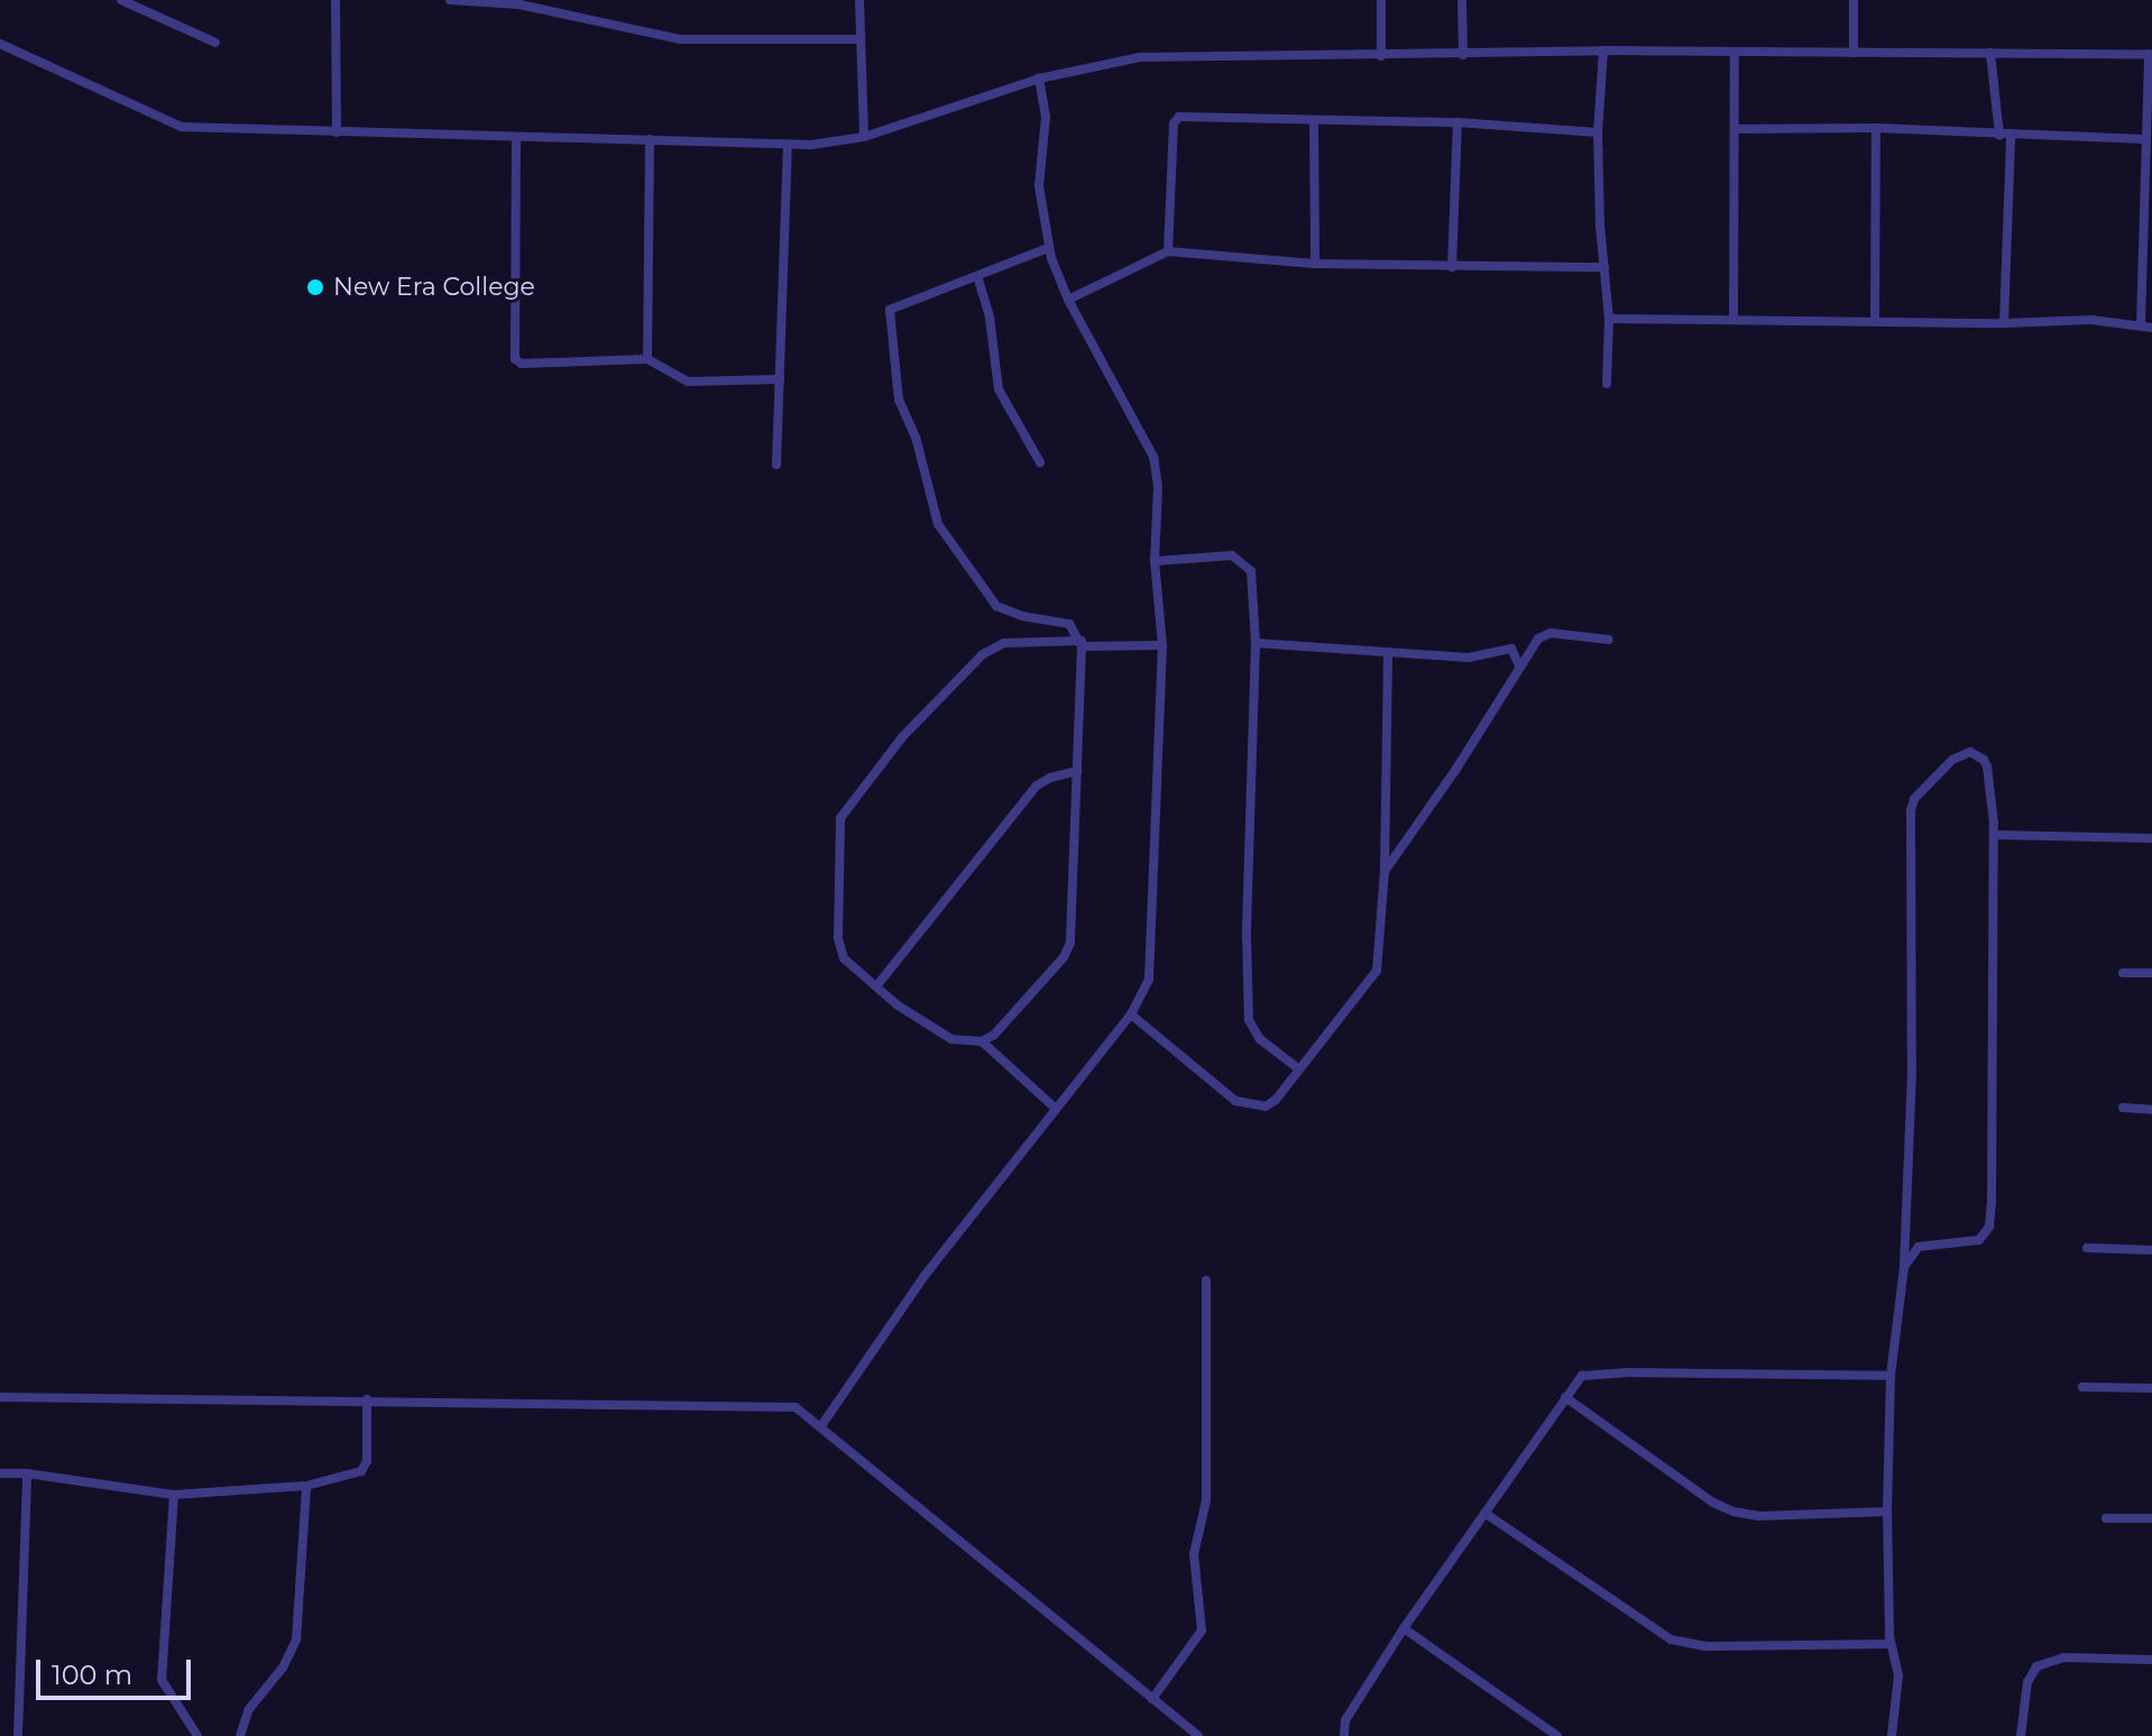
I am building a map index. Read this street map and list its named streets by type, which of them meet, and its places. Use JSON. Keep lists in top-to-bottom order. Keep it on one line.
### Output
{"places":["New Era College"],"scale_bar":"100 m"}
